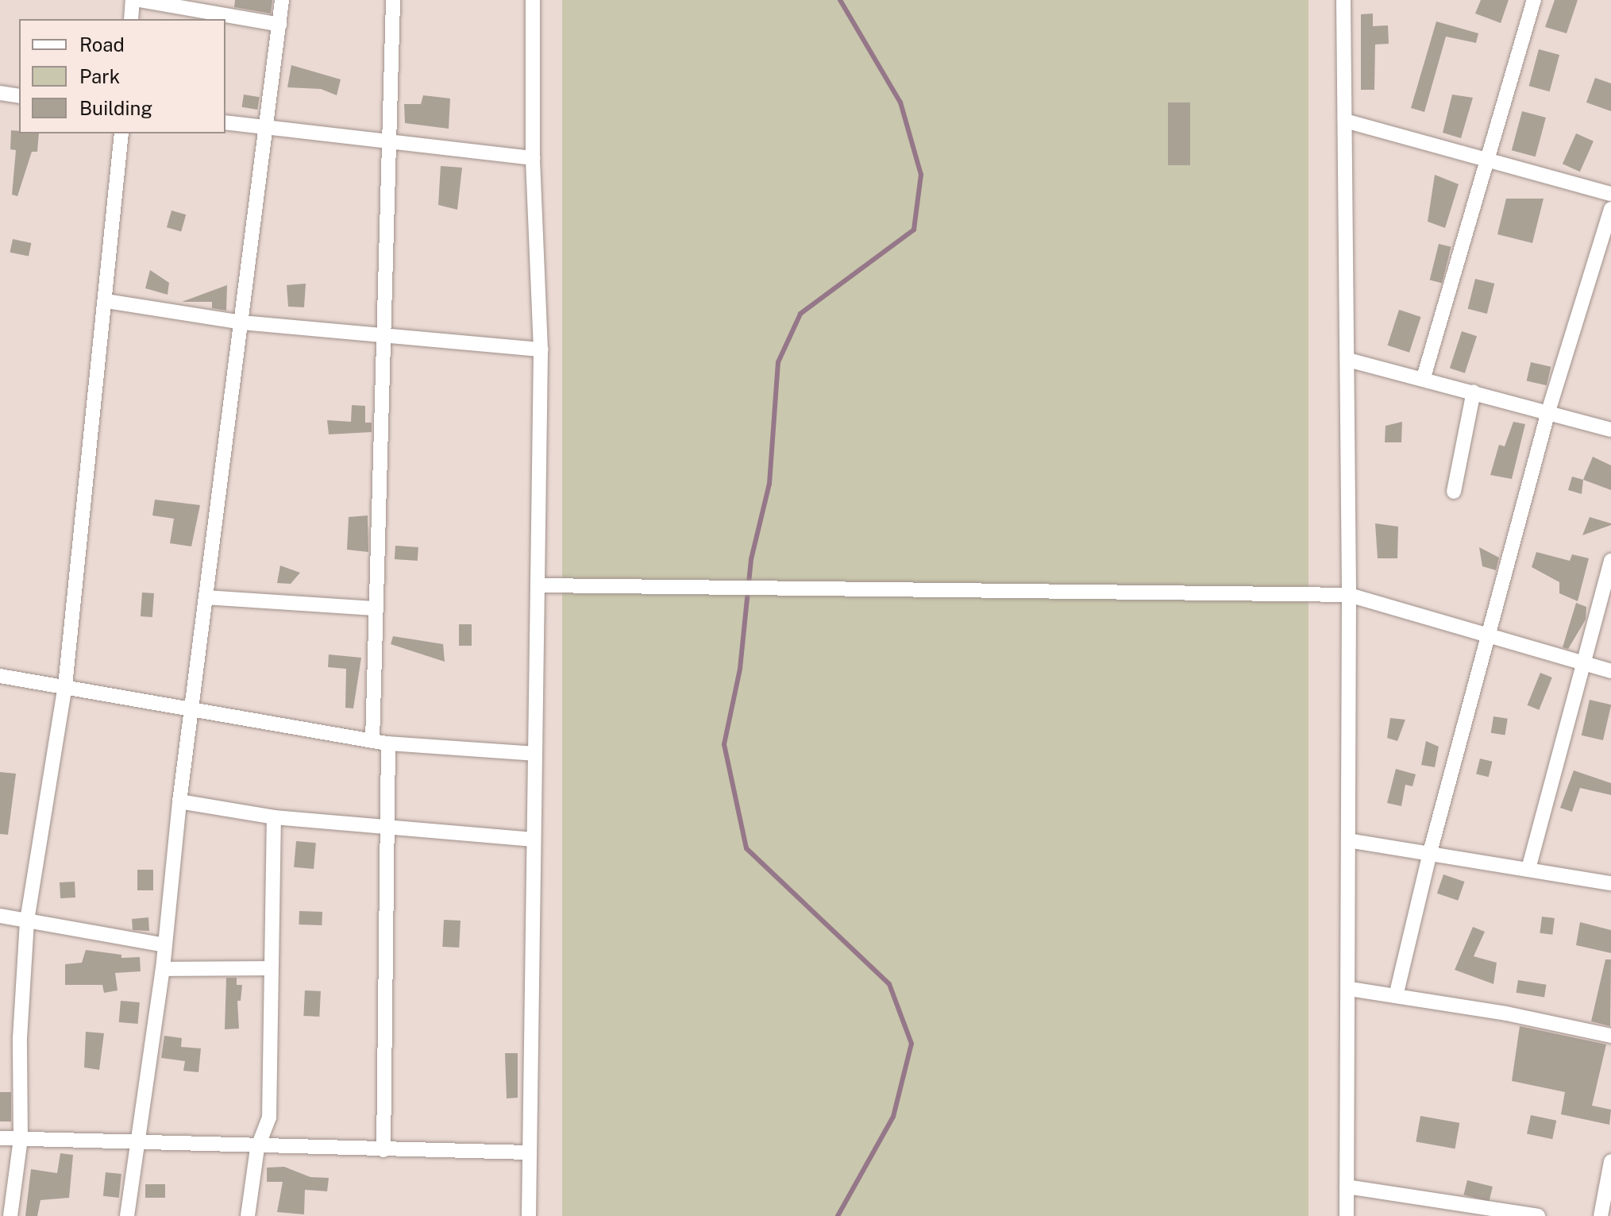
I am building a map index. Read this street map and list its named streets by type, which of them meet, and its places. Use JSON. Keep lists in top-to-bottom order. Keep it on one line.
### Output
{"legend":["Road","Park","Building"]}
